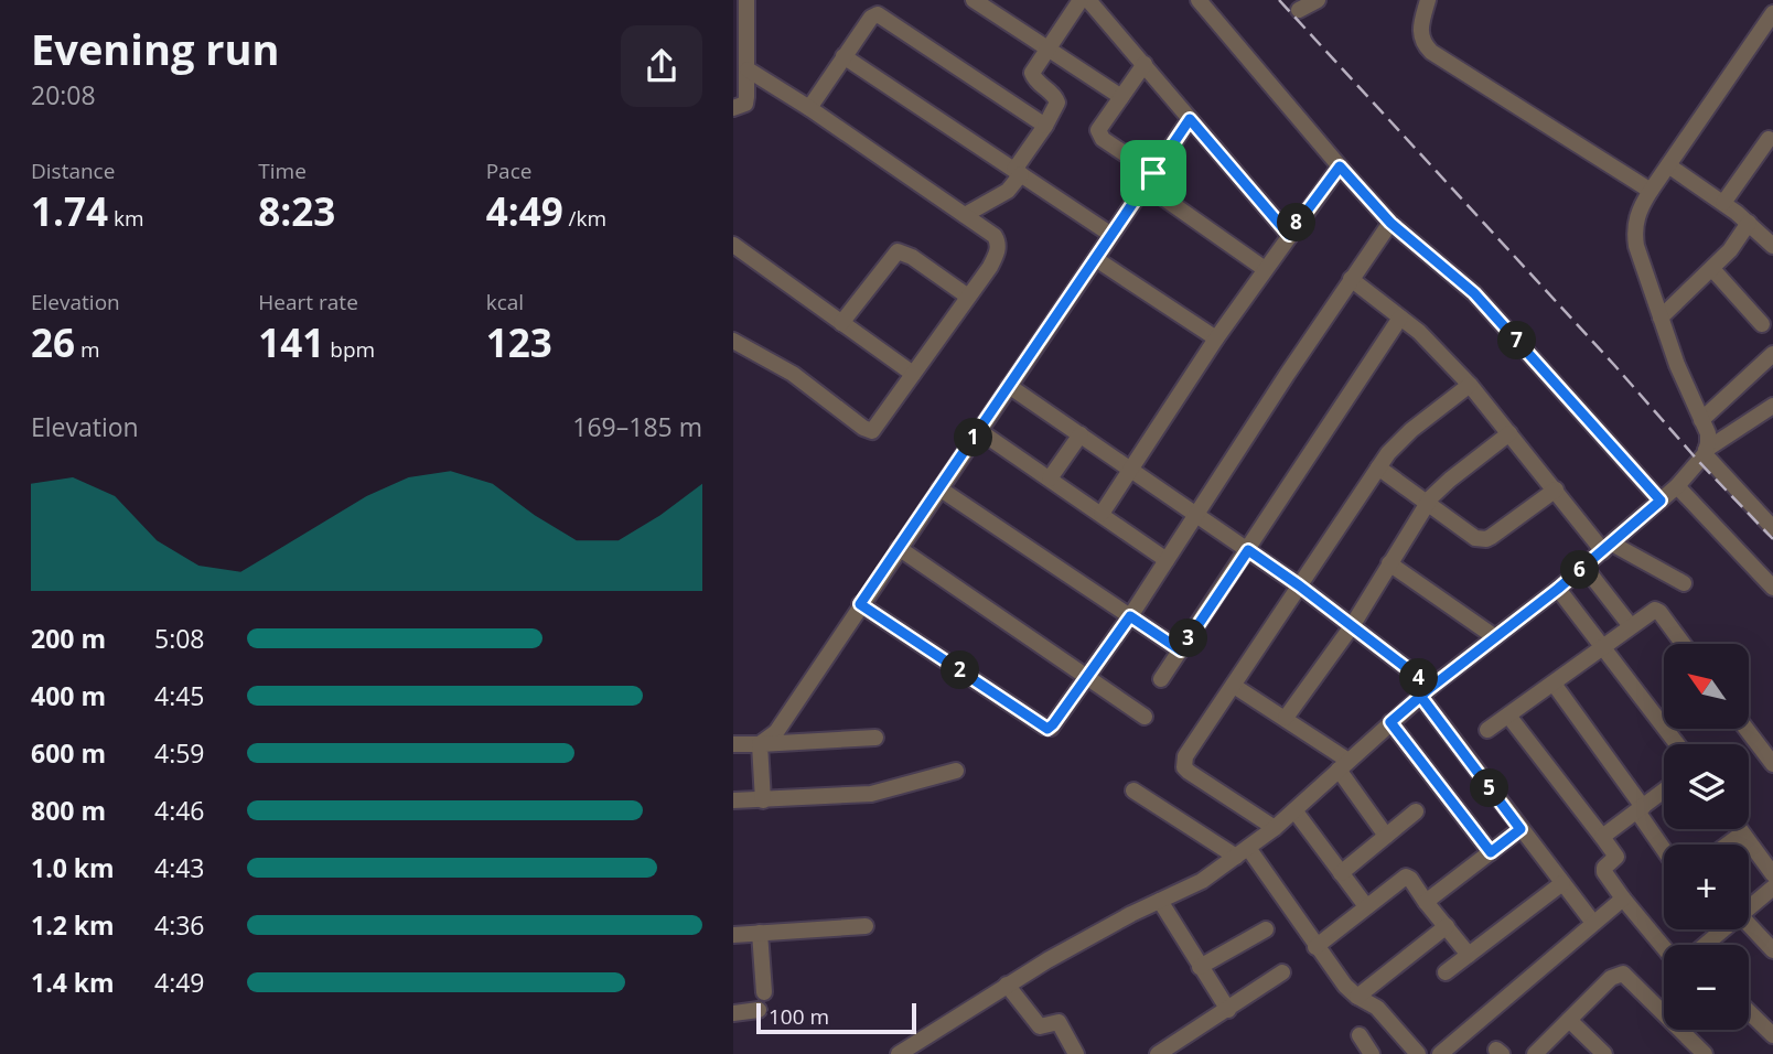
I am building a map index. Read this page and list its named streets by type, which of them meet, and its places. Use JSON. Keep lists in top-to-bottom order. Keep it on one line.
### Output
{"scale_bar":"100 m","north":"top left","page":{"heading":["Evening run","20:08"],"stats":[["Distance","1.74 km"],["Time","8:23"],["Pace","4:49 /km"],["Elevation","26 m"],["Heart rate","141 bpm"],["kcal","123"]],"pins":["8","7","1","6","3","2","4","5"],"chart":["Elevation","169–185 m"],"list":[{"name":"200 m","note":"5:08"},{"name":"400 m","note":"4:45"},{"name":"600 m","note":"4:59"},{"name":"800 m","note":"4:46"},{"name":"1.0 km","note":"4:43"},{"name":"1.2 km","note":"4:36"},{"name":"1.4 km","note":"4:49"}],"map_buttons":["+","−"],"scale":"100 m"}}
